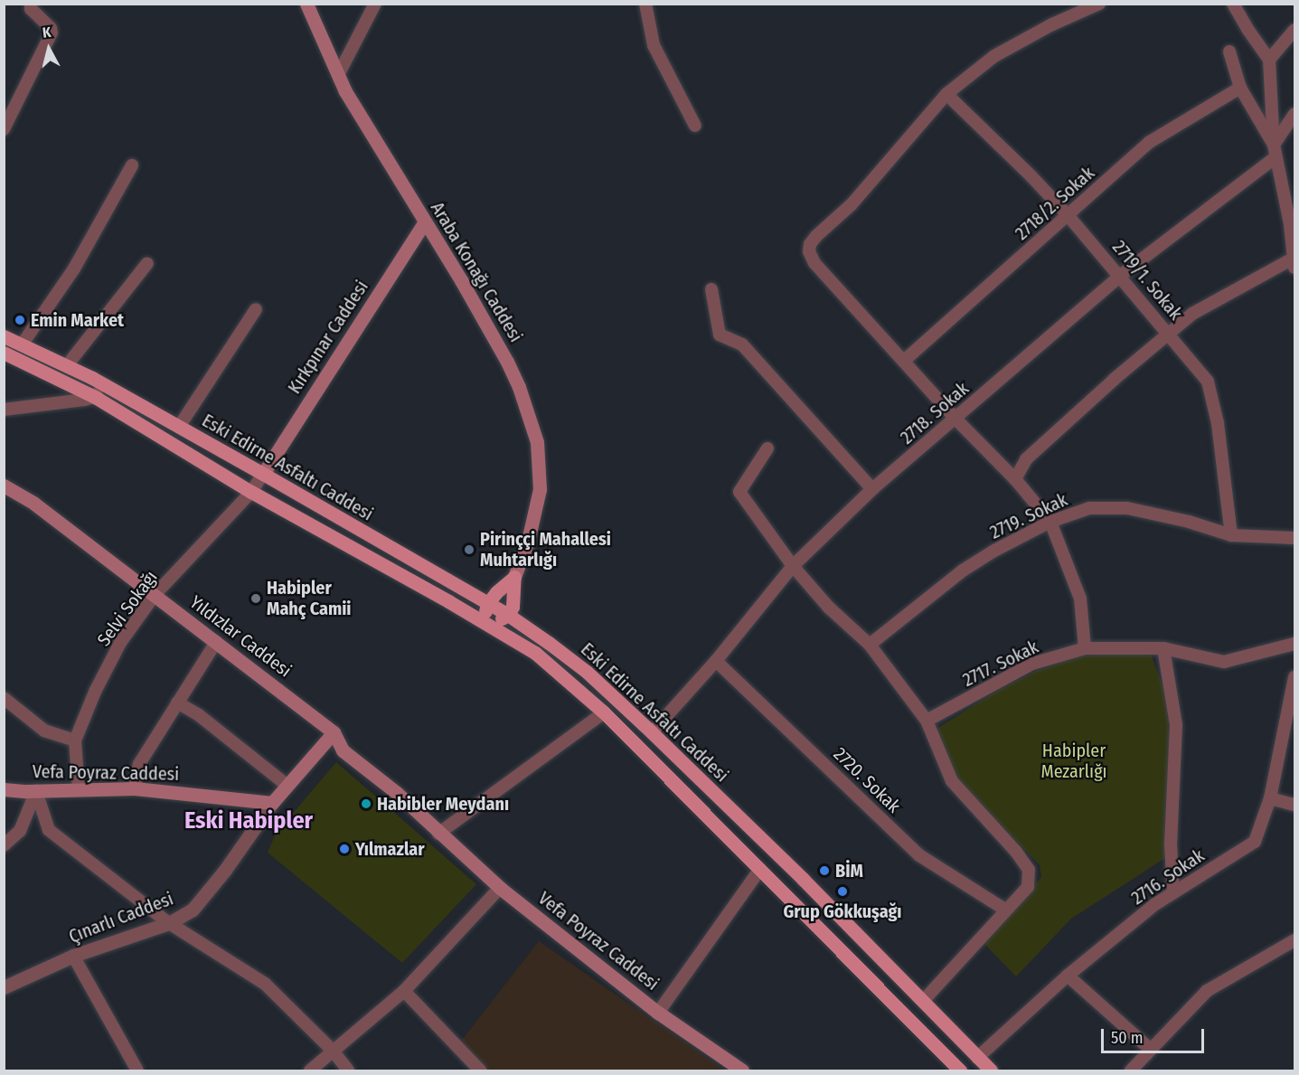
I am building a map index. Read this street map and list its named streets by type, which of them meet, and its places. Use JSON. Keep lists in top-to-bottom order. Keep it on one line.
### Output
{"streets":{"main road":["Araba Konağı Caddesi","Kırkpınar Caddesi","Eski Edirne Asfaltı Caddesi","Yıldızlar Caddesi","Vefa Poyraz Caddesi","Çınarlı Caddesi"],"street":["2718/2. Sokak","2719/1. Sokak","2718. Sokak","2719. Sokak","Selvi Sokağı","2717. Sokak","2720. Sokak","2716. Sokak"]},"crossings":[["2718/2. Sokak","2719/1. Sokak"],["Araba Konağı Caddesi","Kırkpınar Caddesi"],["2719/1. Sokak","2718. Sokak"],["2719/1. Sokak","2719. Sokak"],["Kırkpınar Caddesi","Eski Edirne Asfaltı Caddesi"],["Kırkpınar Caddesi","Selvi Sokağı"],["2718. Sokak","Eski Edirne Asfaltı Caddesi"],["2718. Sokak","2720. Sokak"],["Eski Edirne Asfaltı Caddesi","Selvi Sokağı"],["Eski Edirne Asfaltı Caddesi","2716. Sokak"],["Selvi Sokağı","Yıldızlar Caddesi"],["Selvi Sokağı","Vefa Poyraz Caddesi"],["Yıldızlar Caddesi","Vefa Poyraz Caddesi"],["Yıldızlar Caddesi","Çınarlı Caddesi"],["Vefa Poyraz Caddesi","Çınarlı Caddesi"]],"districts":["Eski Habipler"],"parks":["Habipler Mezarlığı"],"places":["Emin Market","Pirinççi Mahallesi Muhtarlığı","Habipler Mahç Camii","Habibler Meydanı","Yılmazlar","BİM","Grup Gökkuşağı"],"scale_bar":"50 m","north":"top"}
